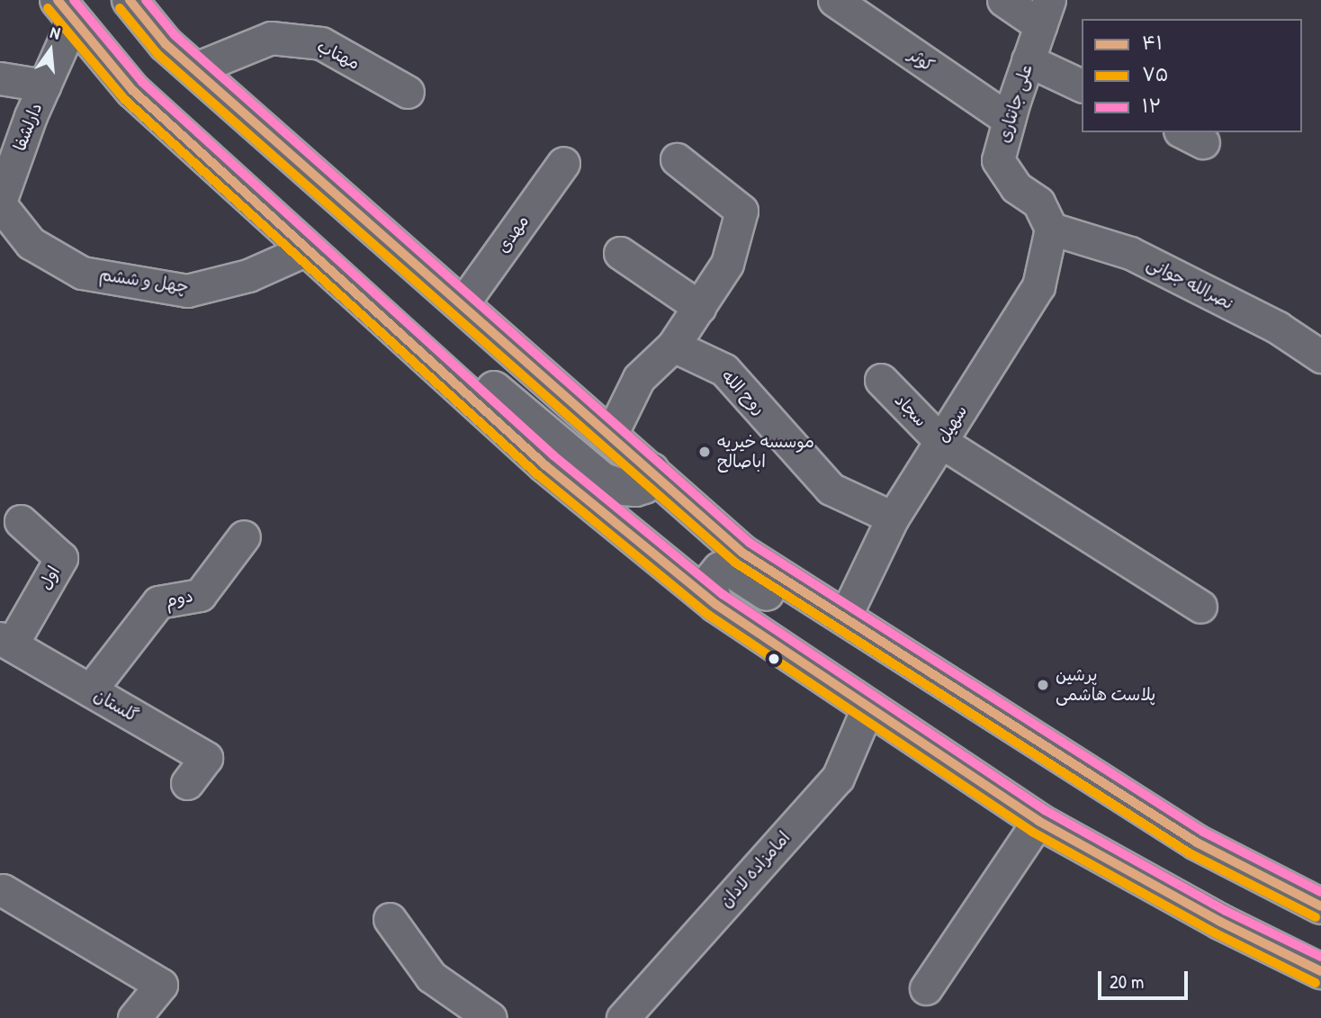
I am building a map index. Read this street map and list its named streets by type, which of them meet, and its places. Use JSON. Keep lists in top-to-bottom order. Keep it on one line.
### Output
{"streets":{"street":["مهتاب","کوثر","علی جانثاری","دارلشفا","مهدی","چهل و ششم","نصرالله جوانی","روح الله","سجاد","سهیل","اول","دوم","گلستان","امامزاده لادان"]},"crossings":[["کوثر","علی جانثاری"],["علی جانثاری","نصرالله جوانی"],["علی جانثاری","سهیل"],["دارلشفا","چهل و ششم"],["نصرالله جوانی","سهیل"],["روح الله","سهیل"],["سجاد","سهیل"],["اول","گلستان"],["دوم","گلستان"]],"places":["موسسه خیریه اباصالح","پرشین پلاست هاشمی"],"lines":["transit line ۴۱","transit line ۱۲","transit line ۷۵"],"legend":["۴۱","۷۵","۱۲"],"scale_bar":"20 m","north":"top"}
